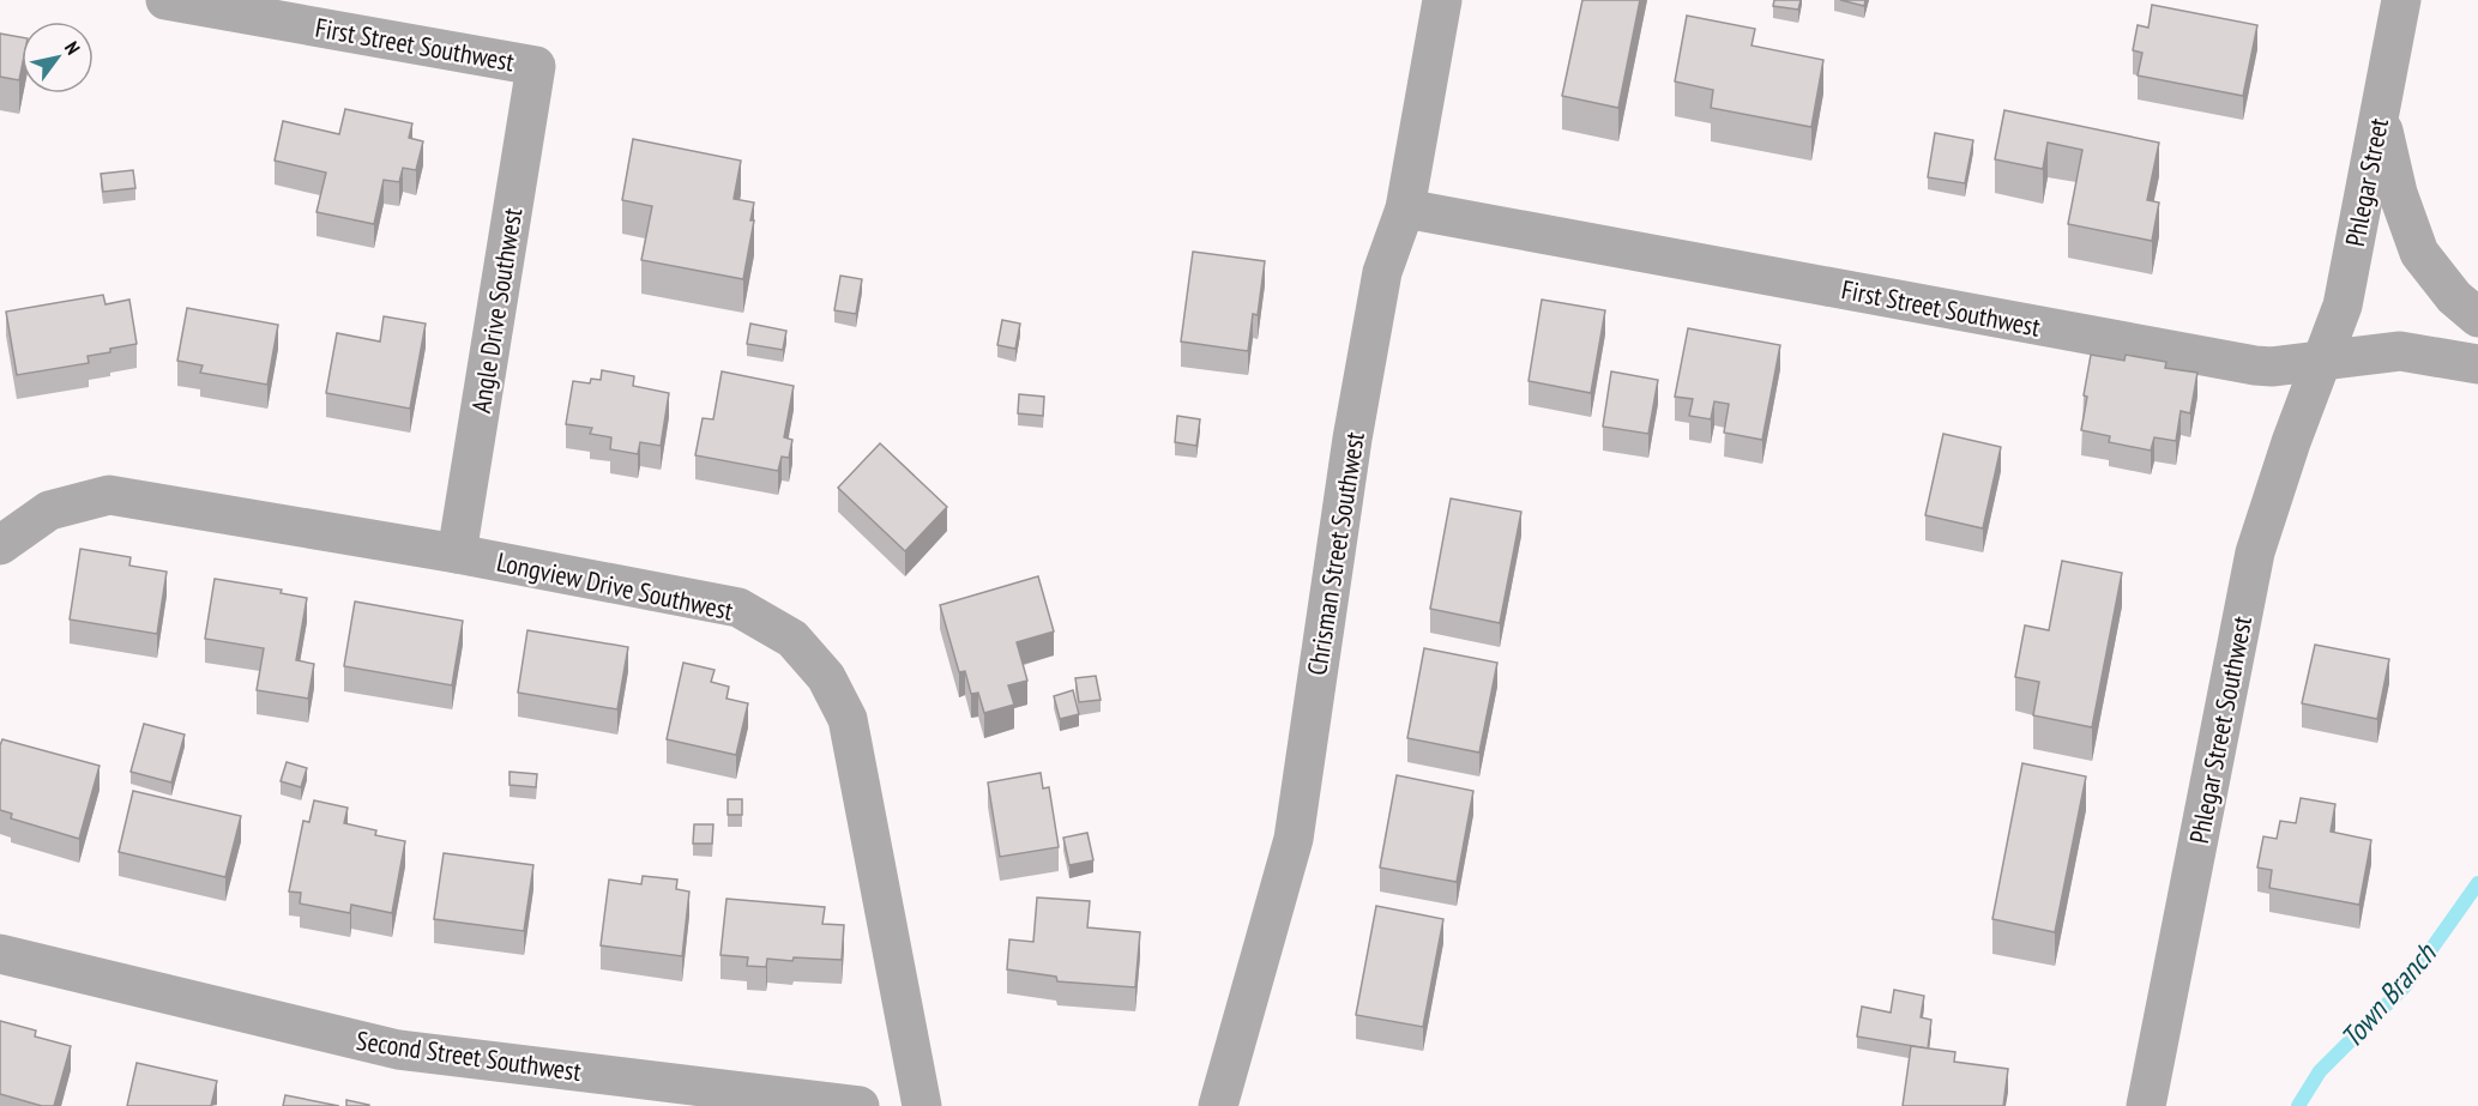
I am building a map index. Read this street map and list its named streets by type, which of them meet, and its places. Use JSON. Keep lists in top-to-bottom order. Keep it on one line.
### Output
{"streets":{"street":["First Street Southwest","Phlegar Street","Angle Drive Southwest","Chrisman Street Southwest","Longview Drive Southwest","Phlegar Street Southwest","Second Street Southwest"]},"crossings":[["First Street Southwest","Phlegar Street"],["First Street Southwest","Angle Drive Southwest"],["First Street Southwest","Chrisman Street Southwest"],["First Street Southwest","Phlegar Street Southwest"],["Phlegar Street","Phlegar Street Southwest"],["Angle Drive Southwest","Longview Drive Southwest"]],"water":["Town Branch"],"north":"top right"}
